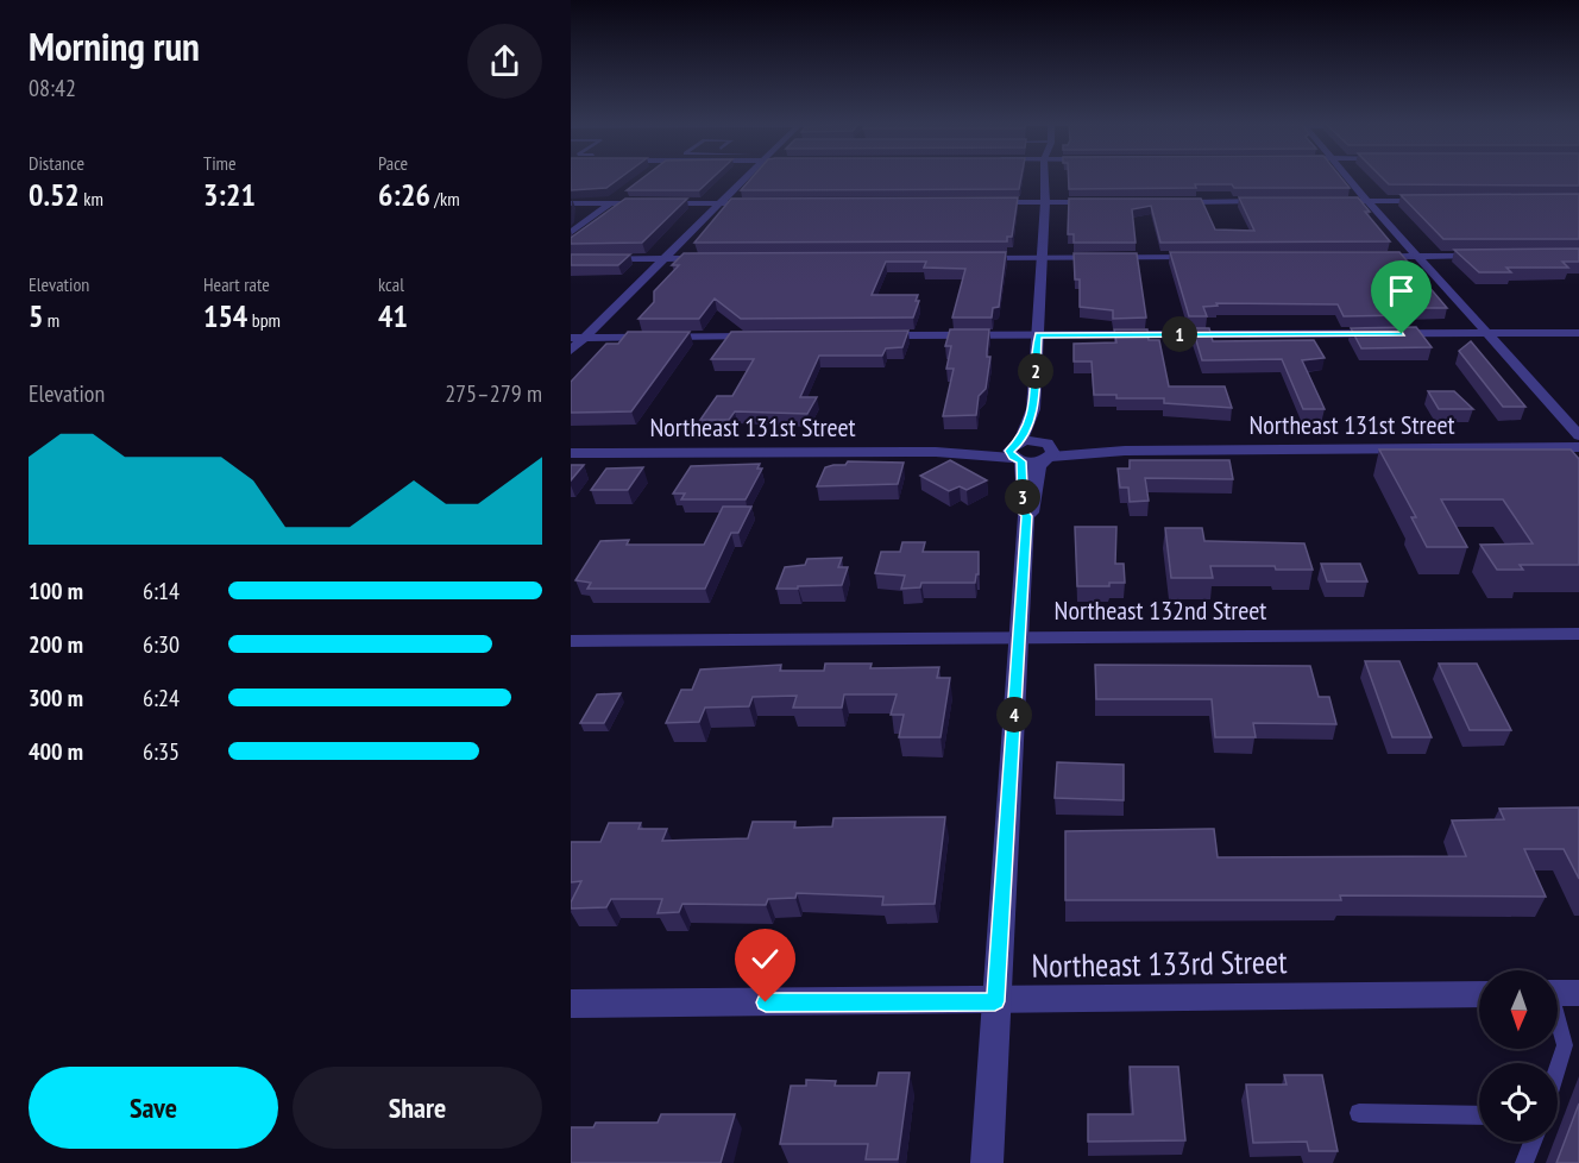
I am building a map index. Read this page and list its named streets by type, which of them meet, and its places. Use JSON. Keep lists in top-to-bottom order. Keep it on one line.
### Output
{"streets":{"street":["Northeast 131st Street","Northeast 132nd Street","Northeast 133rd Street"]},"north":"bottom","page":{"heading":["Morning run","08:42"],"stats":[["Distance","0.52 km"],["Time","3:21"],["Pace","6:26 /km"],["Elevation","5 m"],["Heart rate","154 bpm"],["kcal","41"]],"pins":["1","2","3","4"],"chart":["Elevation","275–279 m"],"list":[{"name":"100 m","note":"6:14"},{"name":"200 m","note":"6:30"},{"name":"300 m","note":"6:24"},{"name":"400 m","note":"6:35"}],"buttons":["Save","Share"]}}
